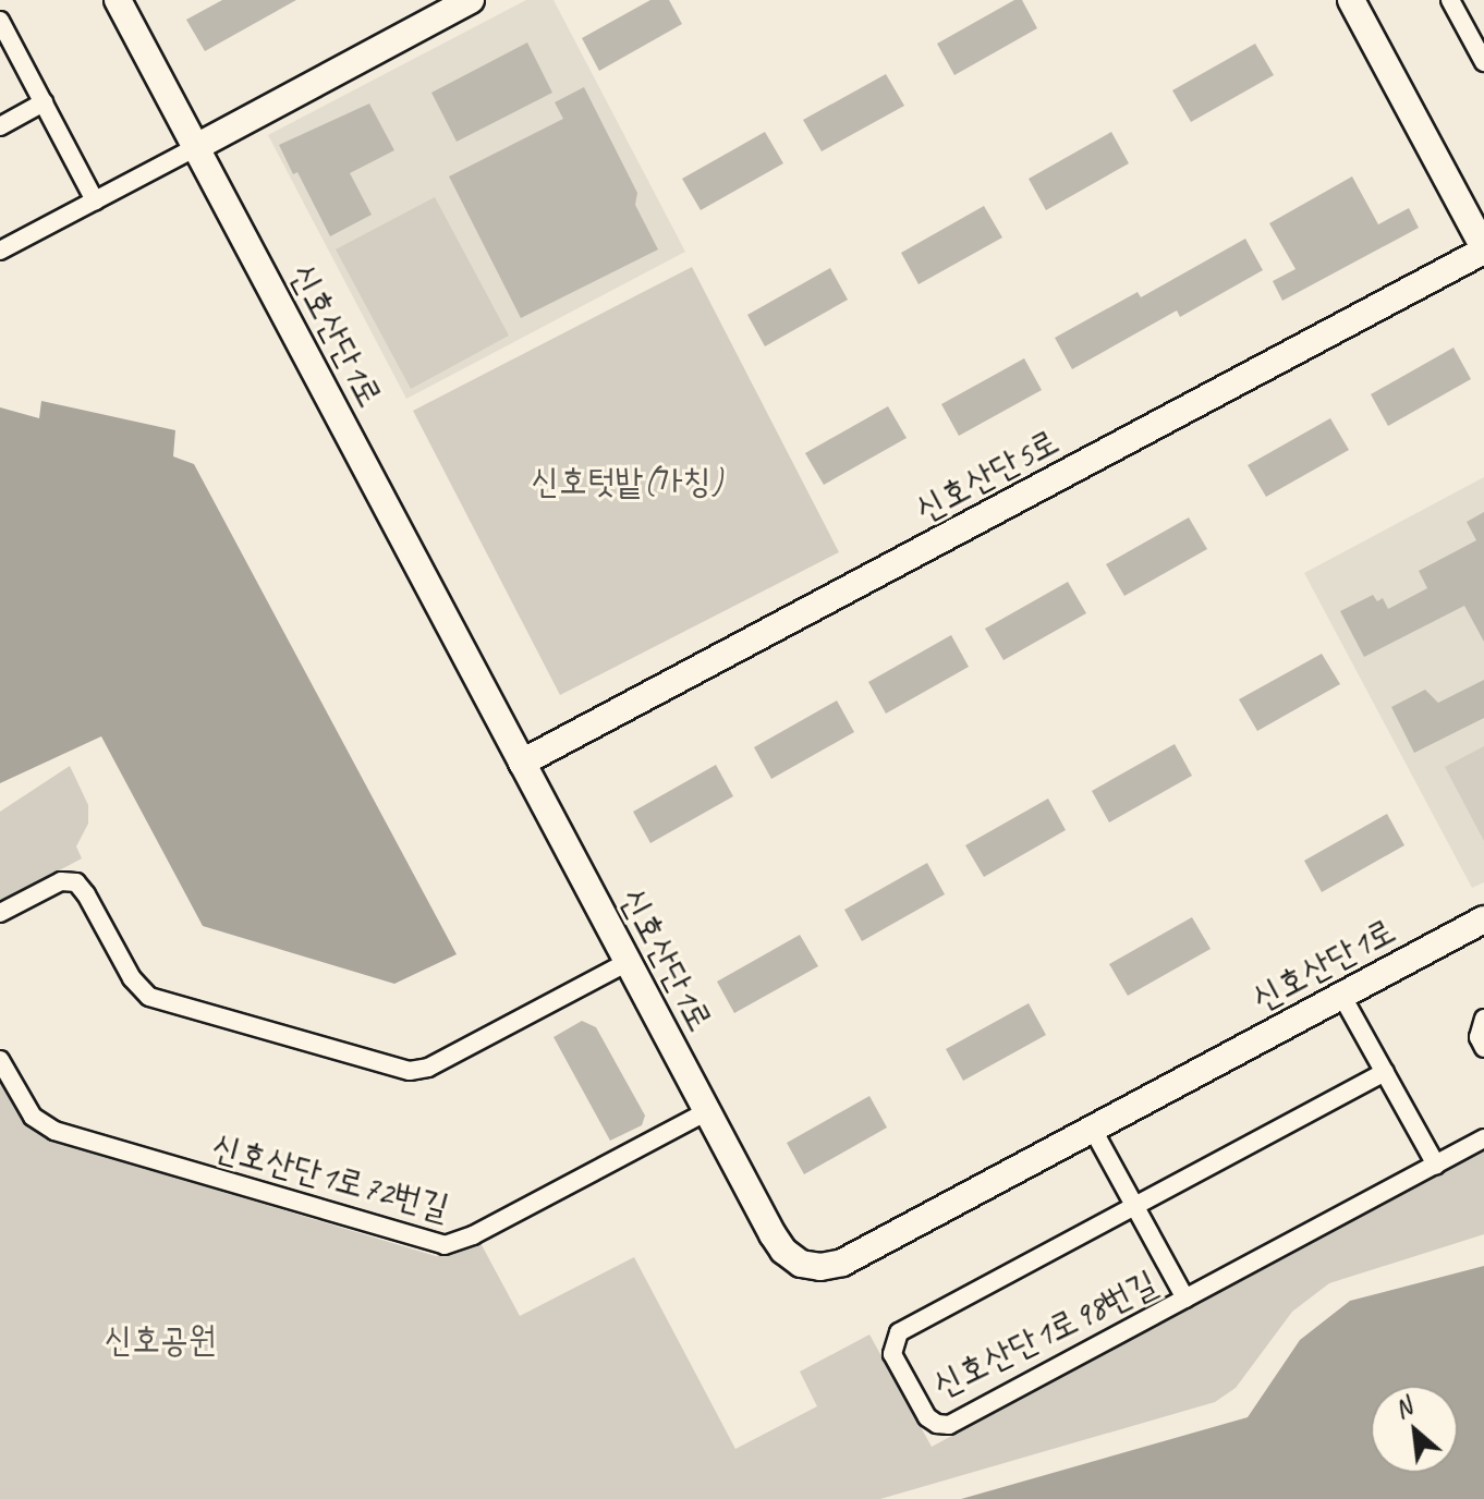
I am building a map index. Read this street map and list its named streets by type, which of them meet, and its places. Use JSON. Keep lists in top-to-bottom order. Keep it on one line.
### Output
{"streets":{"main road":["신호산단1로","신호산단5로"],"street":["신호산단1로72번길","신호산단1로98번길"]},"crossings":[["신호산단1로","신호산단5로"],["신호산단1로","신호산단1로72번길"]],"parks":["신호텃밭(가칭)","신호공원"],"north":"top left"}
